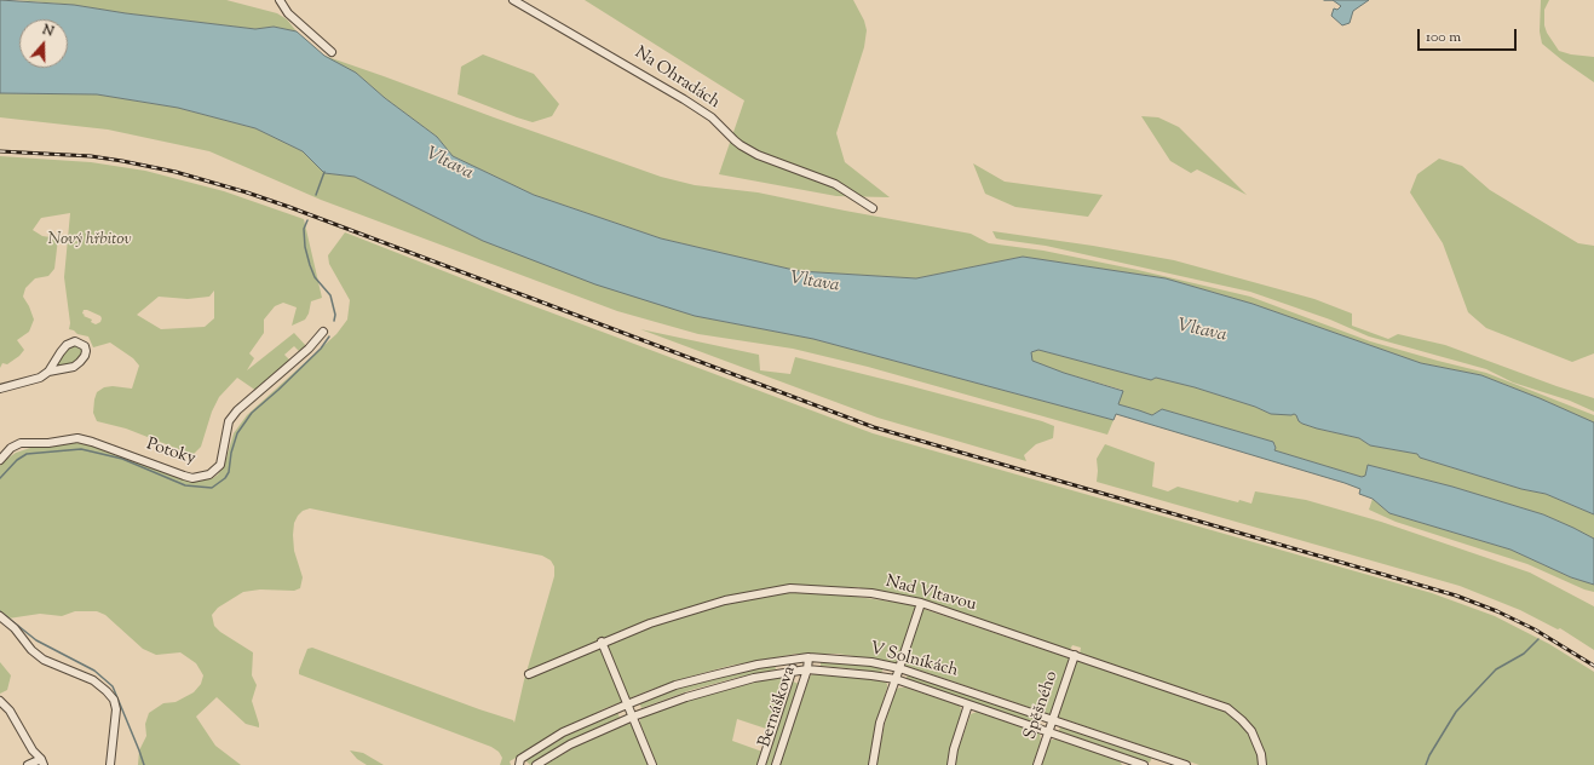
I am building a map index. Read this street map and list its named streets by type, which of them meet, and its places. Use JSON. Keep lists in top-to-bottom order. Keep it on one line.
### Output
{"streets":{"street":["Na Ohradách","Potoky","Nad Vltavou","V Solníkách","Spěšného","Bernáškova"]},"crossings":[["Nad Vltavou","Spěšného"],["V Solníkách","Spěšného"],["V Solníkách","Bernáškova"]],"water":["Vltava"],"parks":["Nový hřbitov"],"scale_bar":"100 m","north":"top"}
